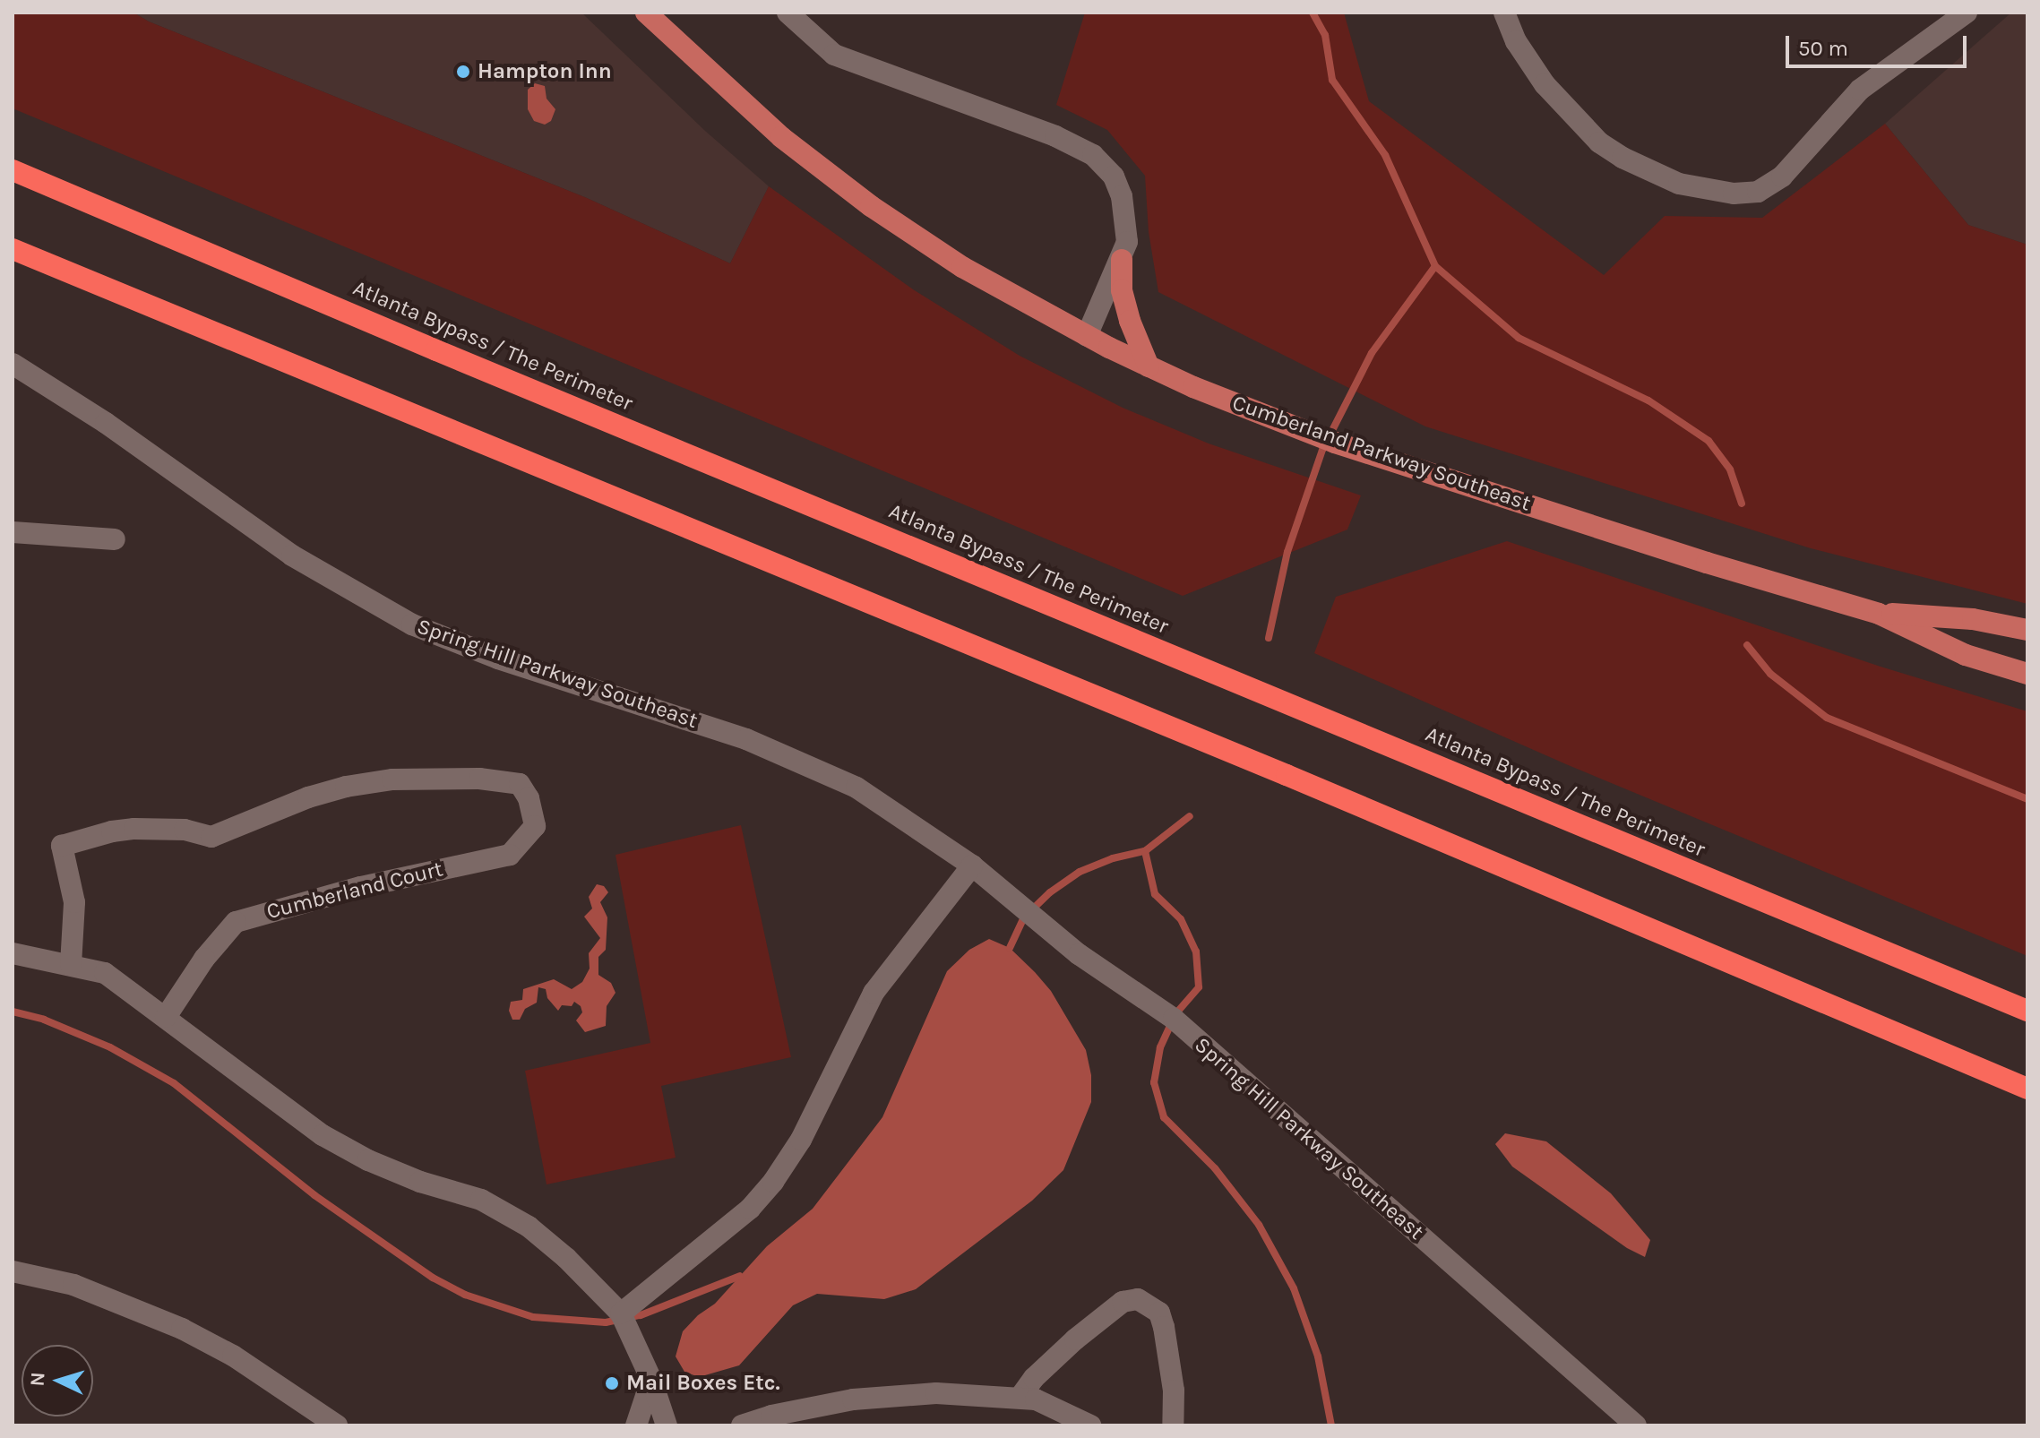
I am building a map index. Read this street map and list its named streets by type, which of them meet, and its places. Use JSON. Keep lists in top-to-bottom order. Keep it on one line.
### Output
{"streets":{"highway":["Atlanta Bypass / The Perimeter"],"main road":["Cumberland Parkway Southeast"],"street":["Spring Hill Parkway Southeast","Cumberland Court"]},"places":["Hampton Inn","Mail Boxes Etc."],"scale_bar":"50 m","north":"left"}
